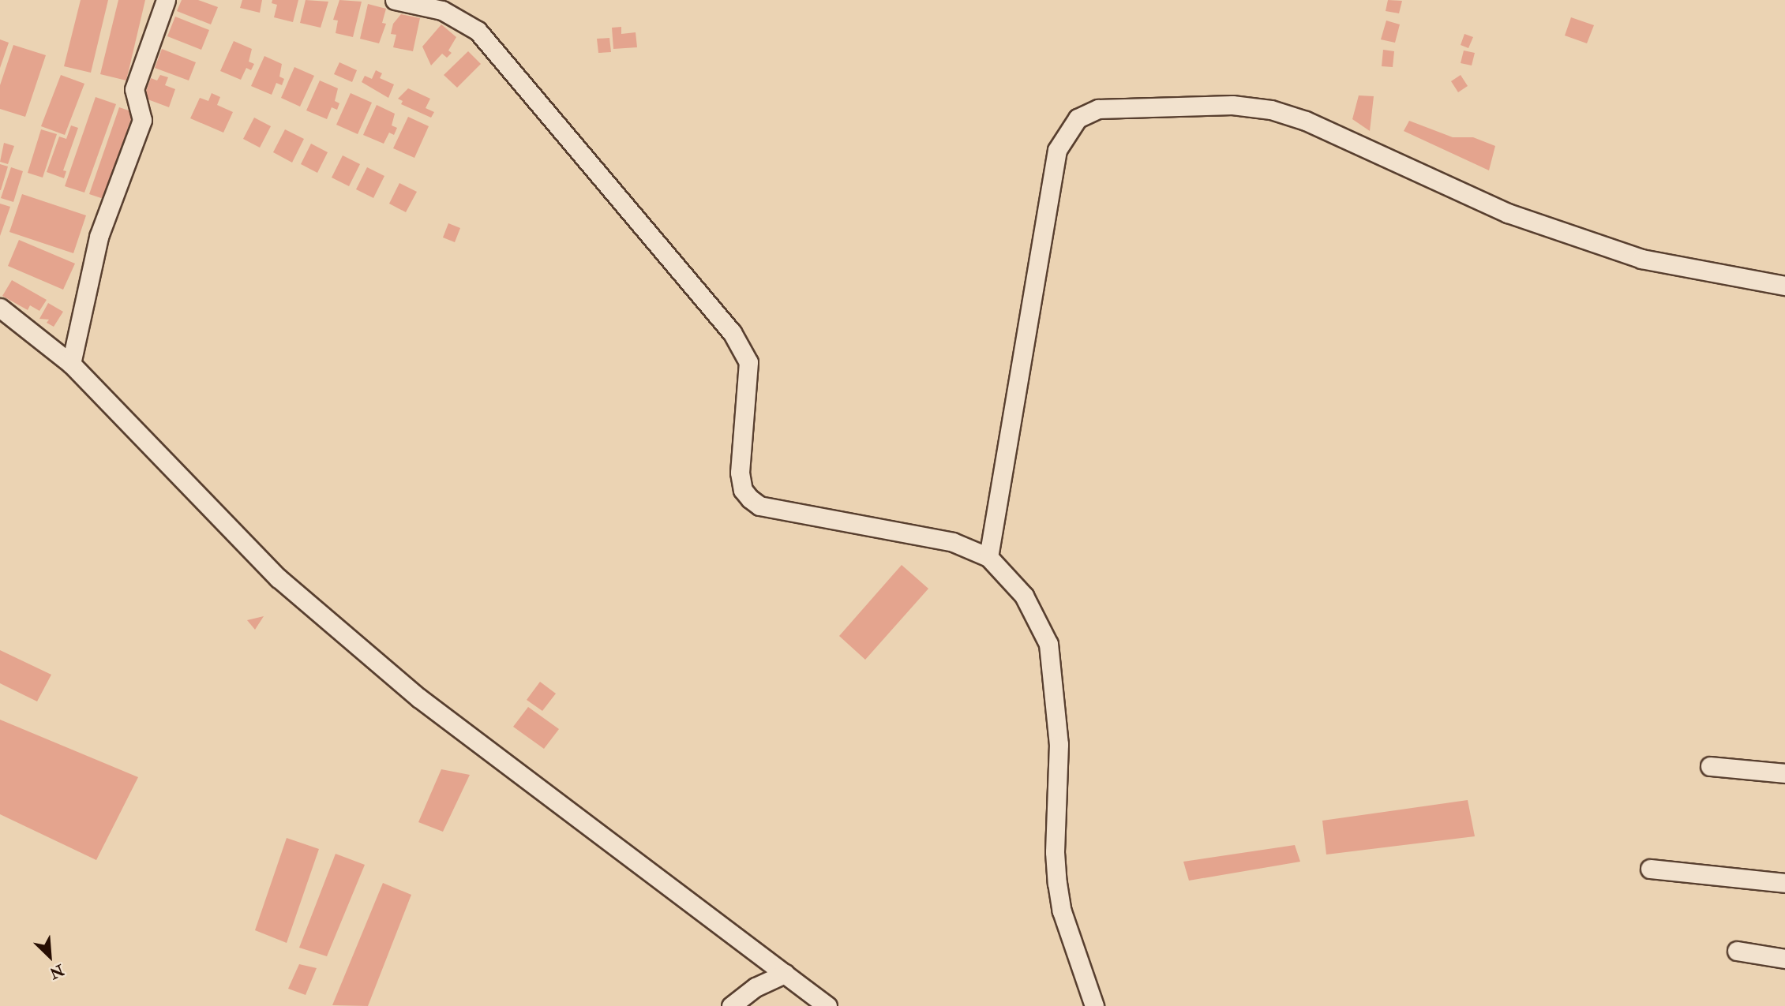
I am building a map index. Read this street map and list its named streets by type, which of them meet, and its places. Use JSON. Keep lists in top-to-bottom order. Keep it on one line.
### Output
{"north":"bottom right"}
